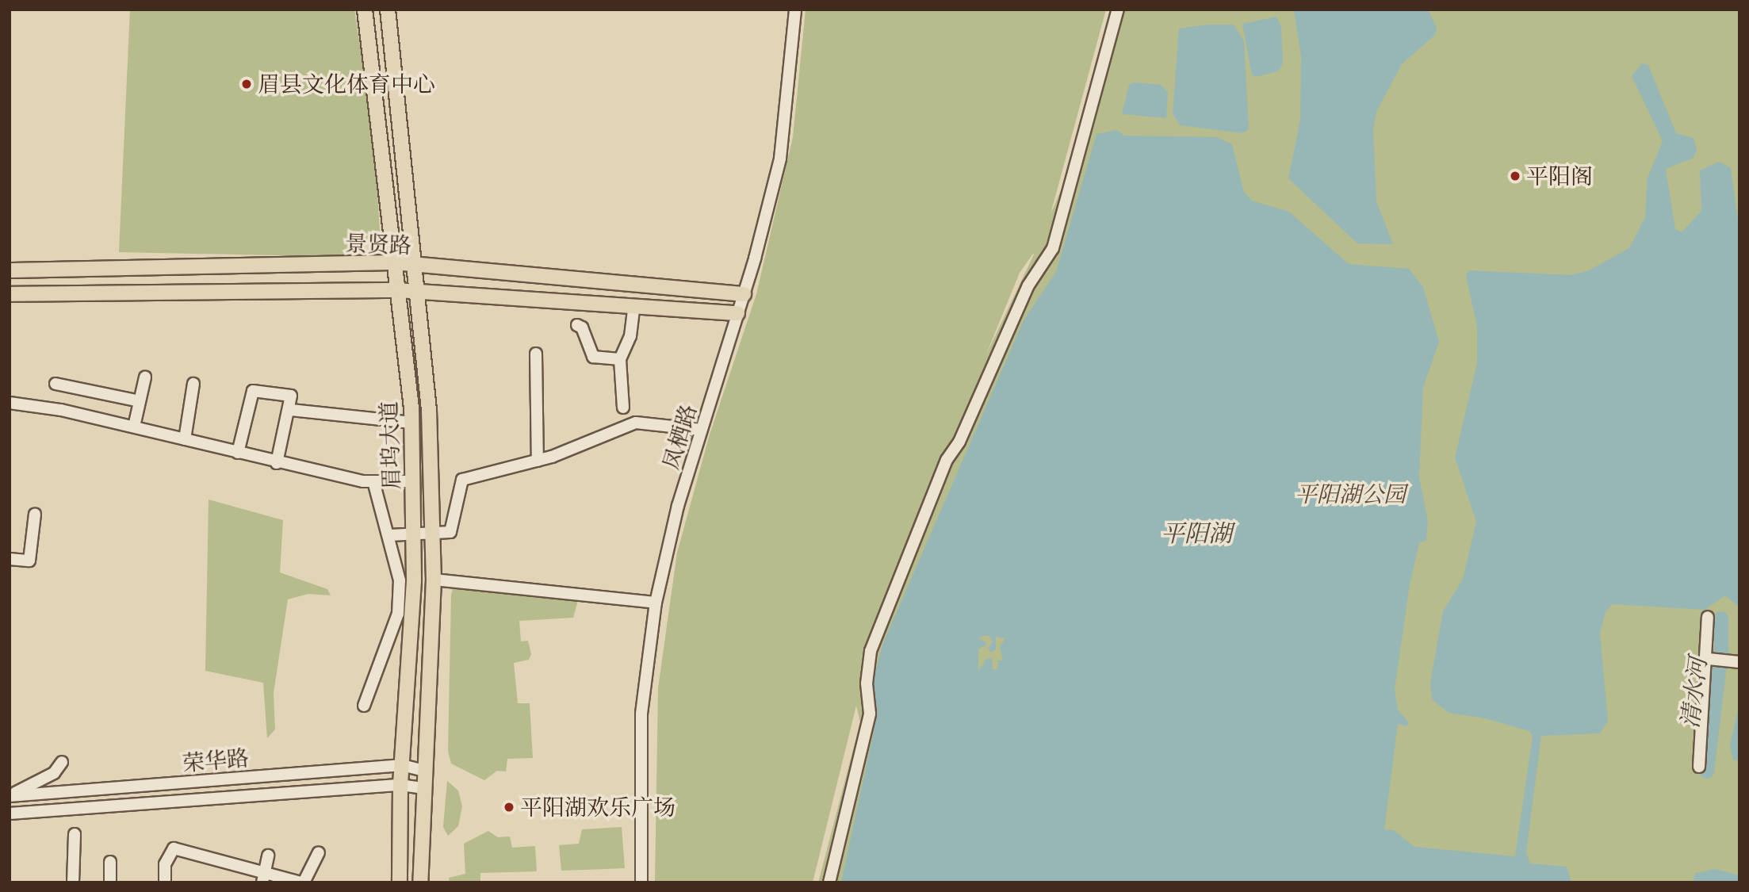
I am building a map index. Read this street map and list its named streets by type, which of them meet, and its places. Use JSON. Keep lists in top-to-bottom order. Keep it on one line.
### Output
{"streets":{"main road":["景贤路","眉坞大道"],"street":["凤栖路","荣华路"]},"crossings":[["景贤路","凤栖路"],["景贤路","眉坞大道"],["眉坞大道","荣华路"]],"water":["平阳湖","清水河"],"parks":["平阳湖公园"],"places":["眉县文化体育中心","平阳阁","平阳湖欢乐广场"]}
